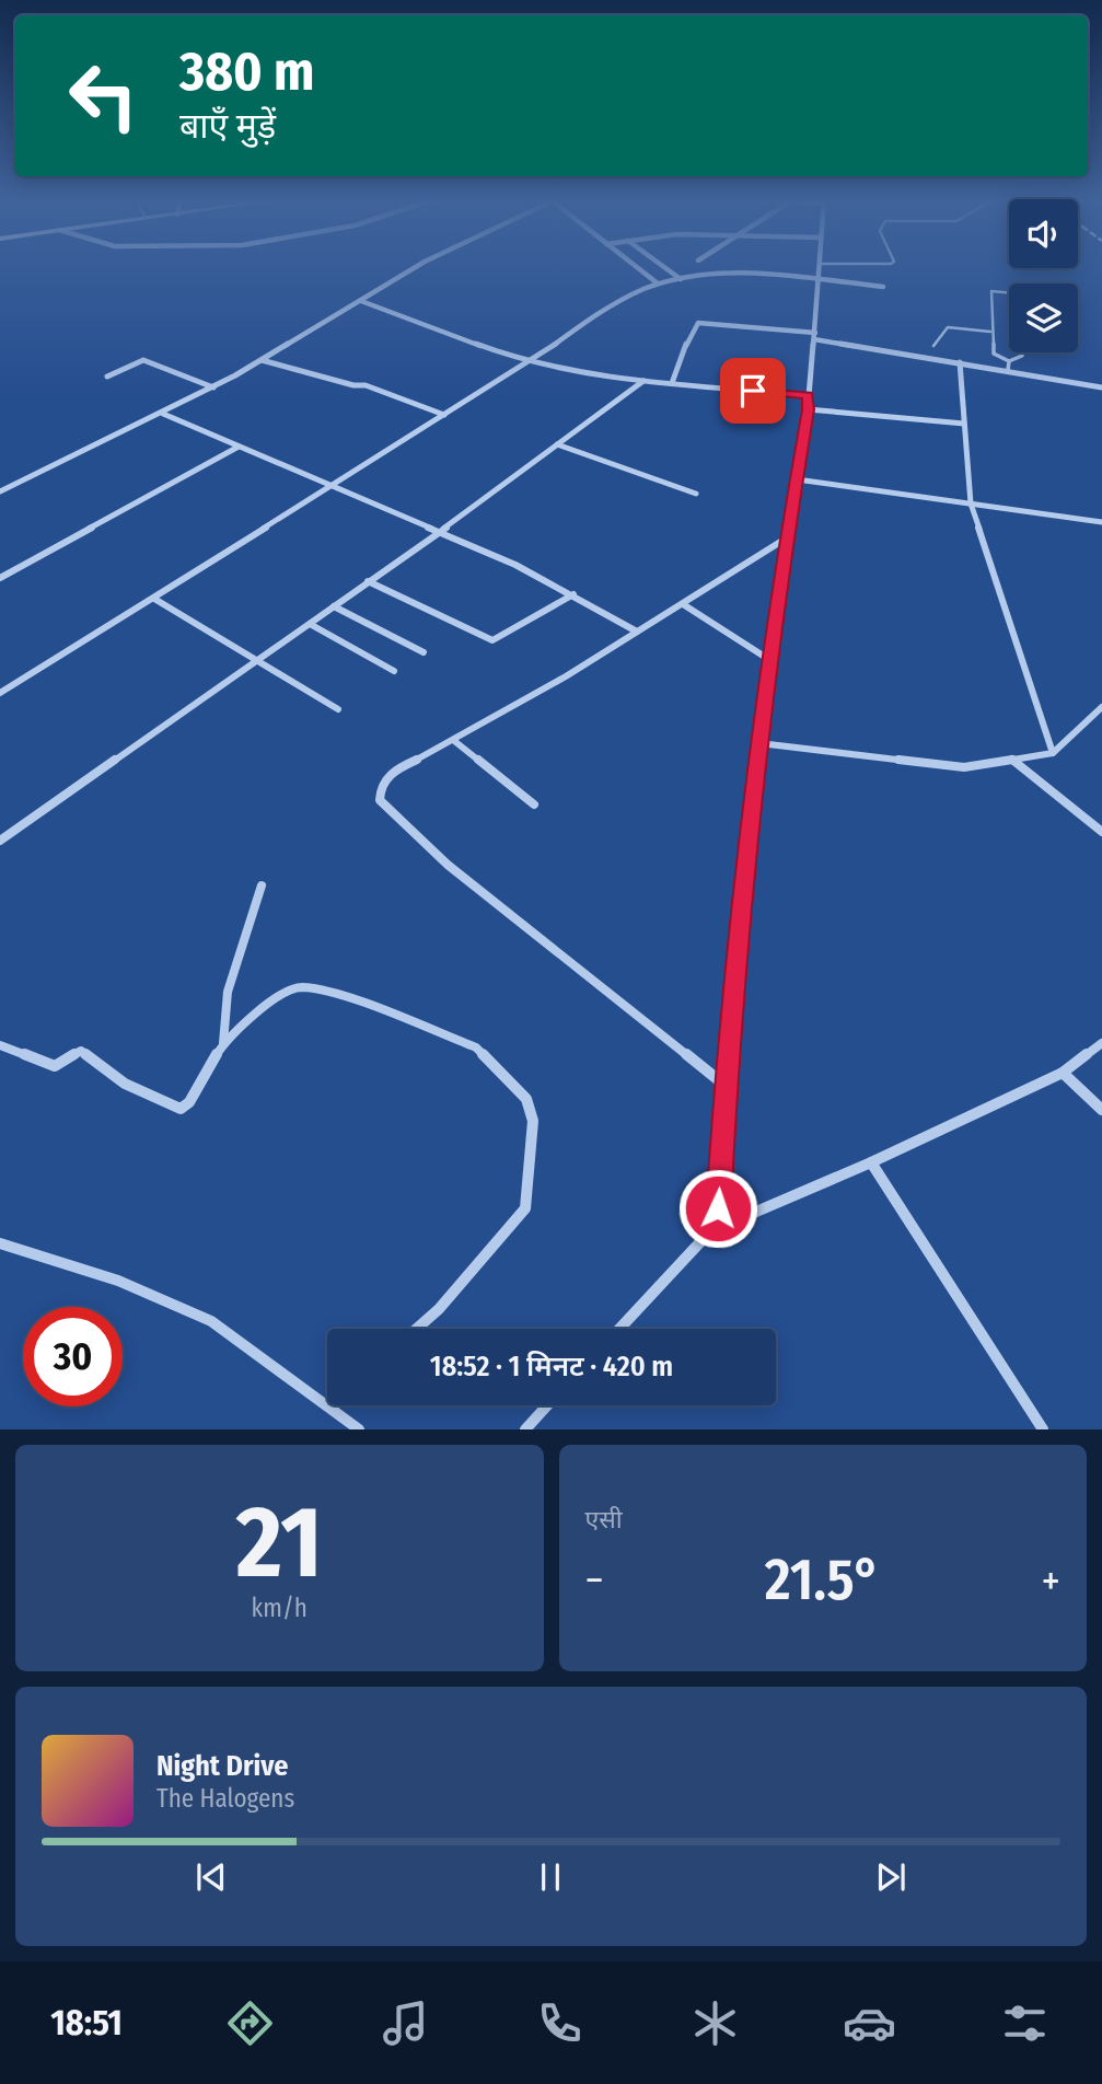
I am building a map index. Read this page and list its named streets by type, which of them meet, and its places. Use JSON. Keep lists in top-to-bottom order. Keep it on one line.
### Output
{"page":{"turn":["380 m","बाएँ मुड़ें"],"limit":"30","trip":"18:52 · 1 मिनट · 420 m","tile":[["21","km/h"],"एसी"],"heat":["−","21.5°","+"],"song":["Night Drive","The Halogens"],"tabs":"18:51"}}
